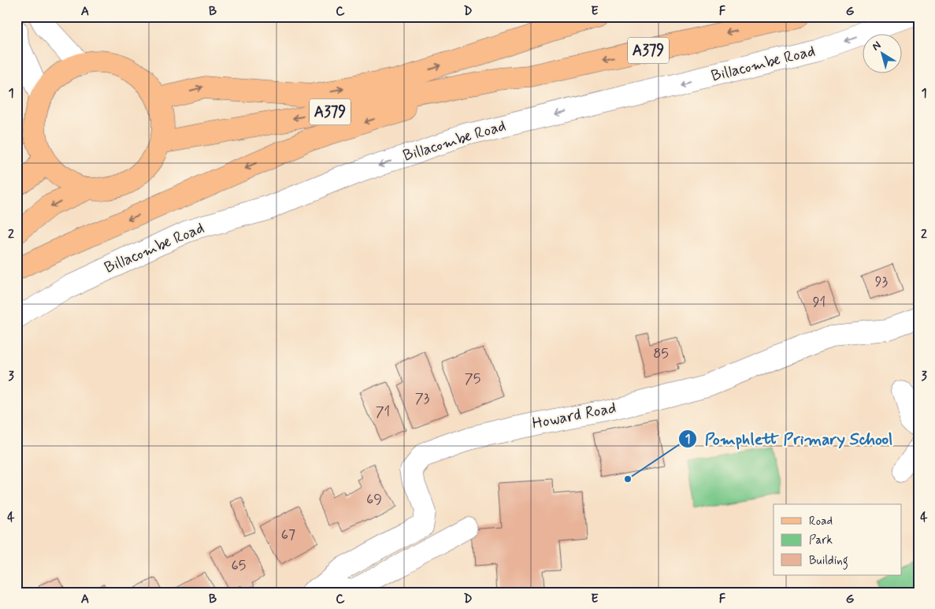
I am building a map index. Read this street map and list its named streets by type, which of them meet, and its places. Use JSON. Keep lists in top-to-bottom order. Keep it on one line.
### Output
{"streets":{"main road":["A379"],"street":["Billacombe Road","Howard Road"]},"one_way":["Billacombe Road"],"places":["Pomphlett Primary School"],"house_numbers":["93","91","85","75","73","71","69","67","65"],"legend":["Road","Park","Building"],"north":"top left","grid":{"columns":["A","B","C","D","E","F","G"],"rows":["1","2","3","4"]}}
